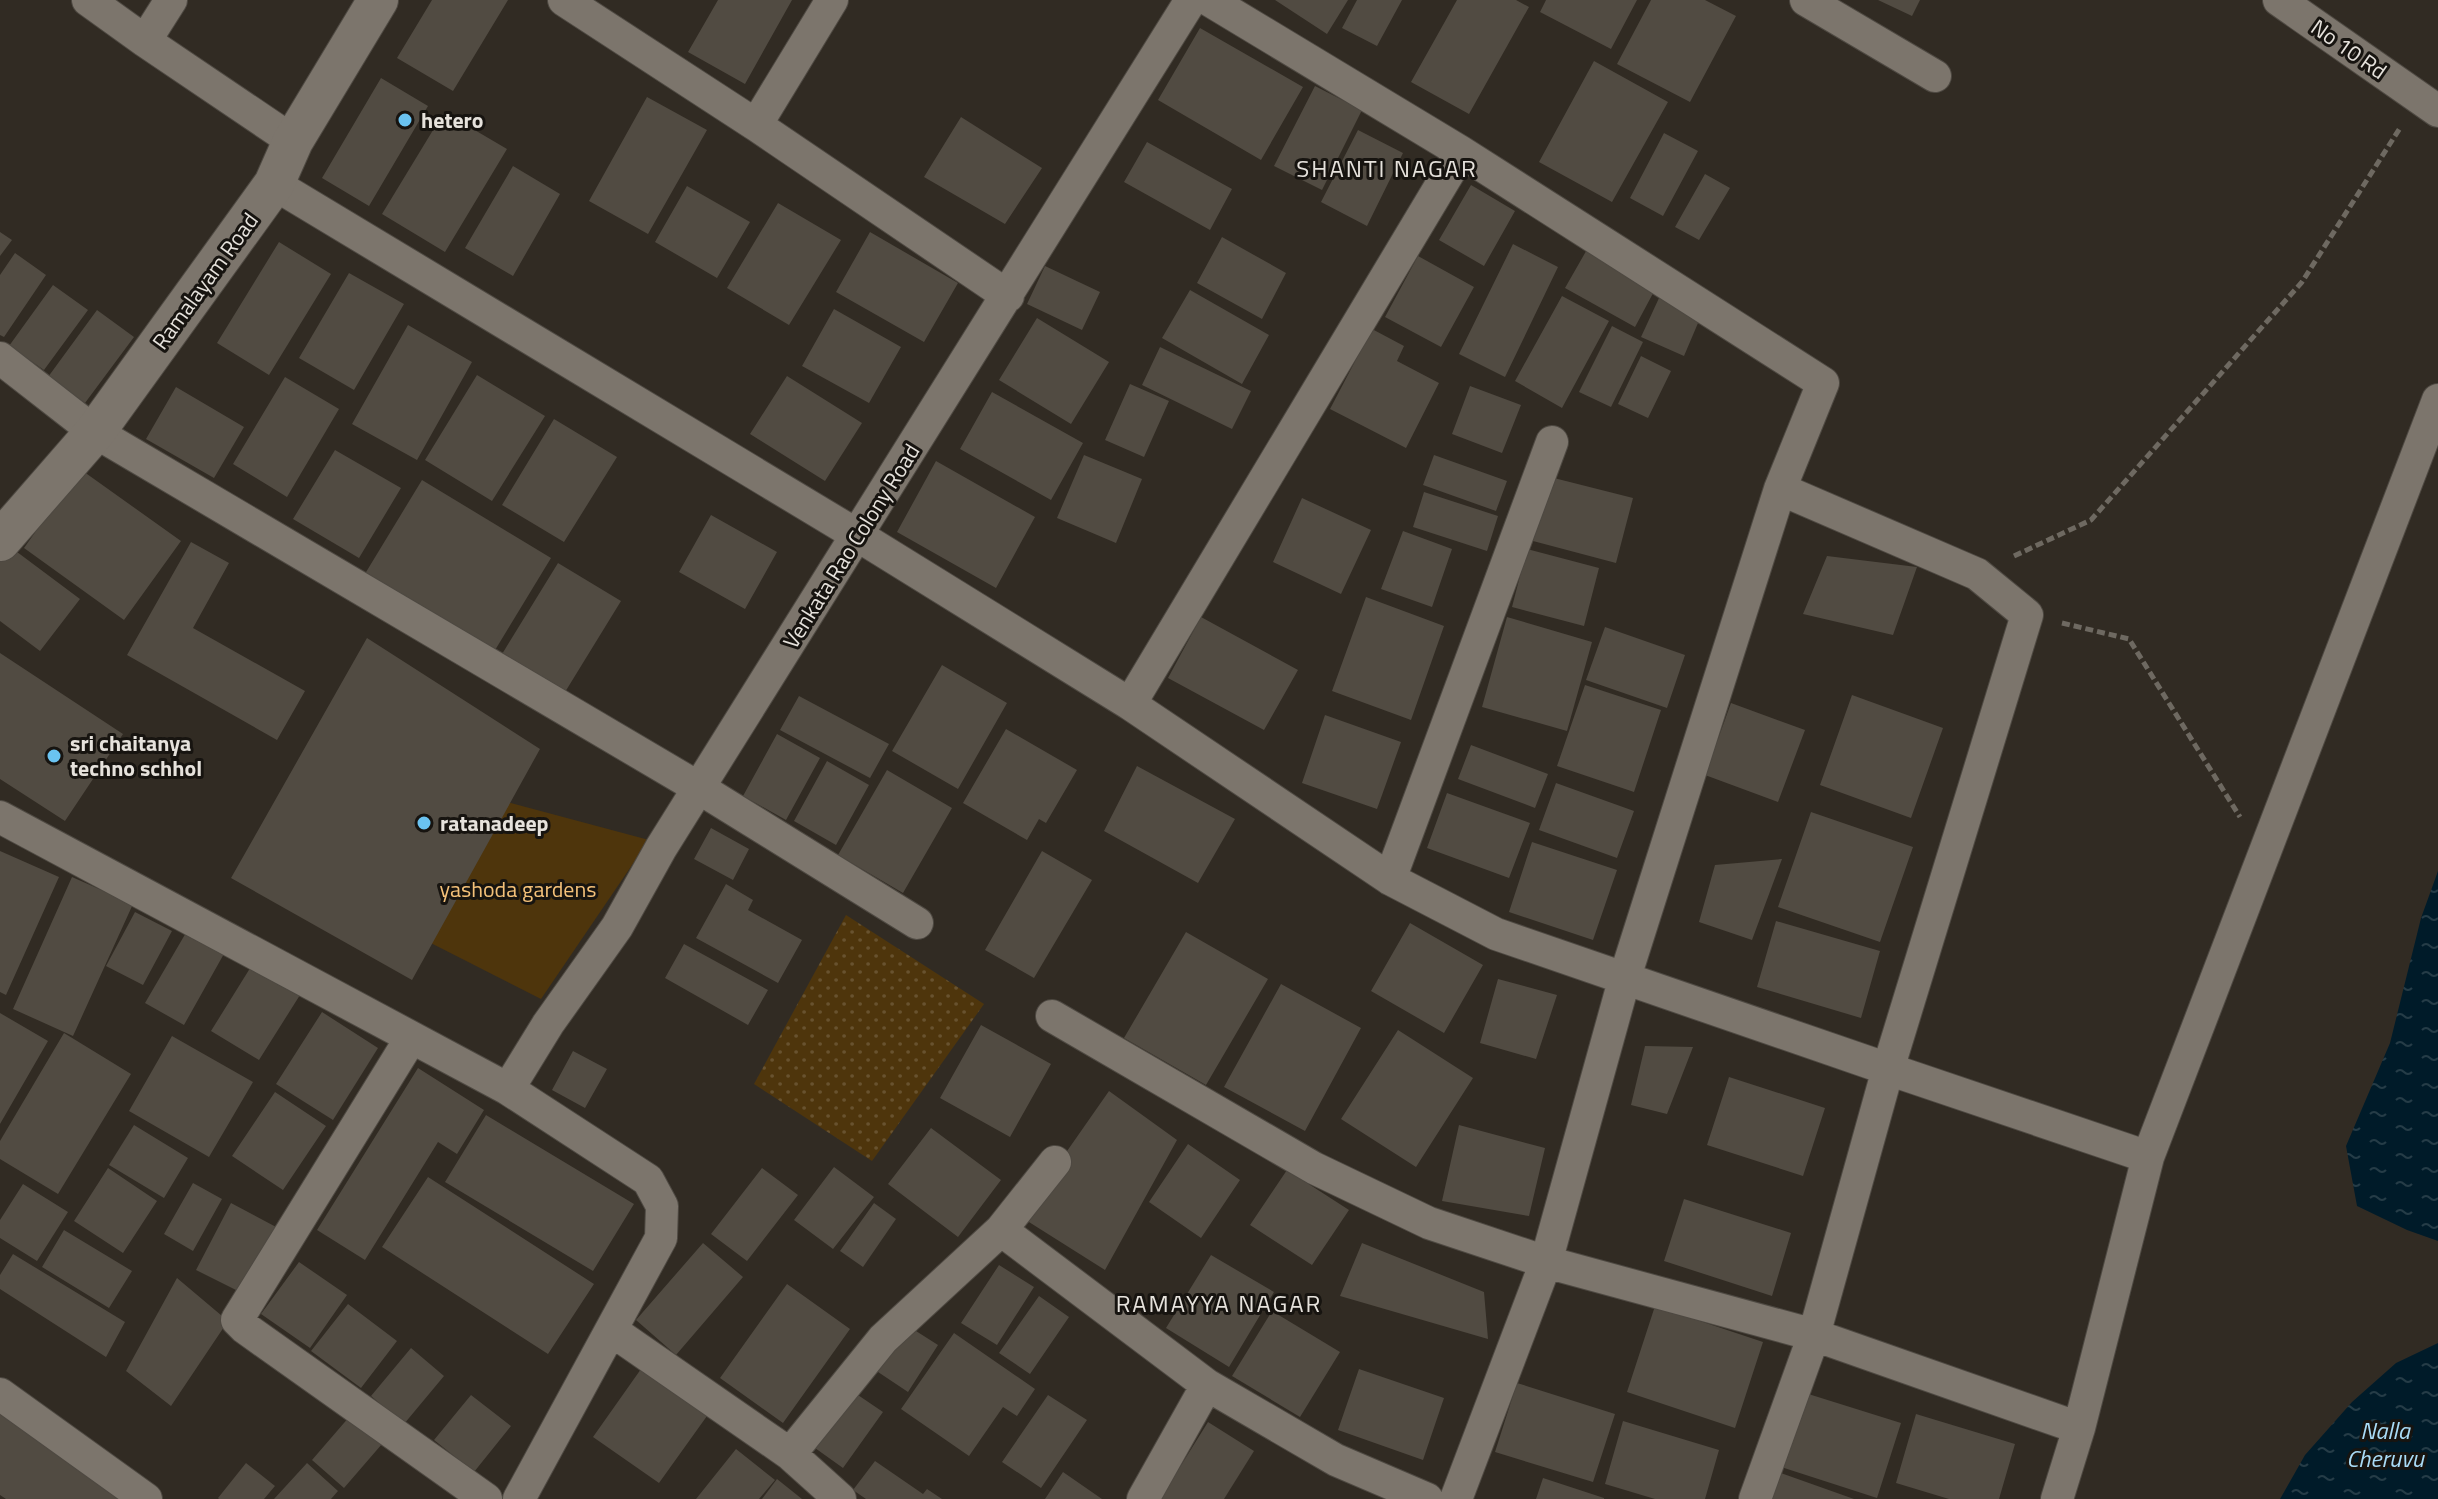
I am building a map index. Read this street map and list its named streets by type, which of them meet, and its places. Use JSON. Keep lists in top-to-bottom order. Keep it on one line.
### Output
{"streets":{"street":["No 10 Rd","Ramalayam Road","Venkata Rao Colony Road"]},"districts":["SHANTI NAGAR","RAMAYYA NAGAR"],"water":["Nalla Cheruvu"],"parks":["yashoda gardens"],"places":["hetero","sri chaitanya techno schhol","ratanadeep"]}
